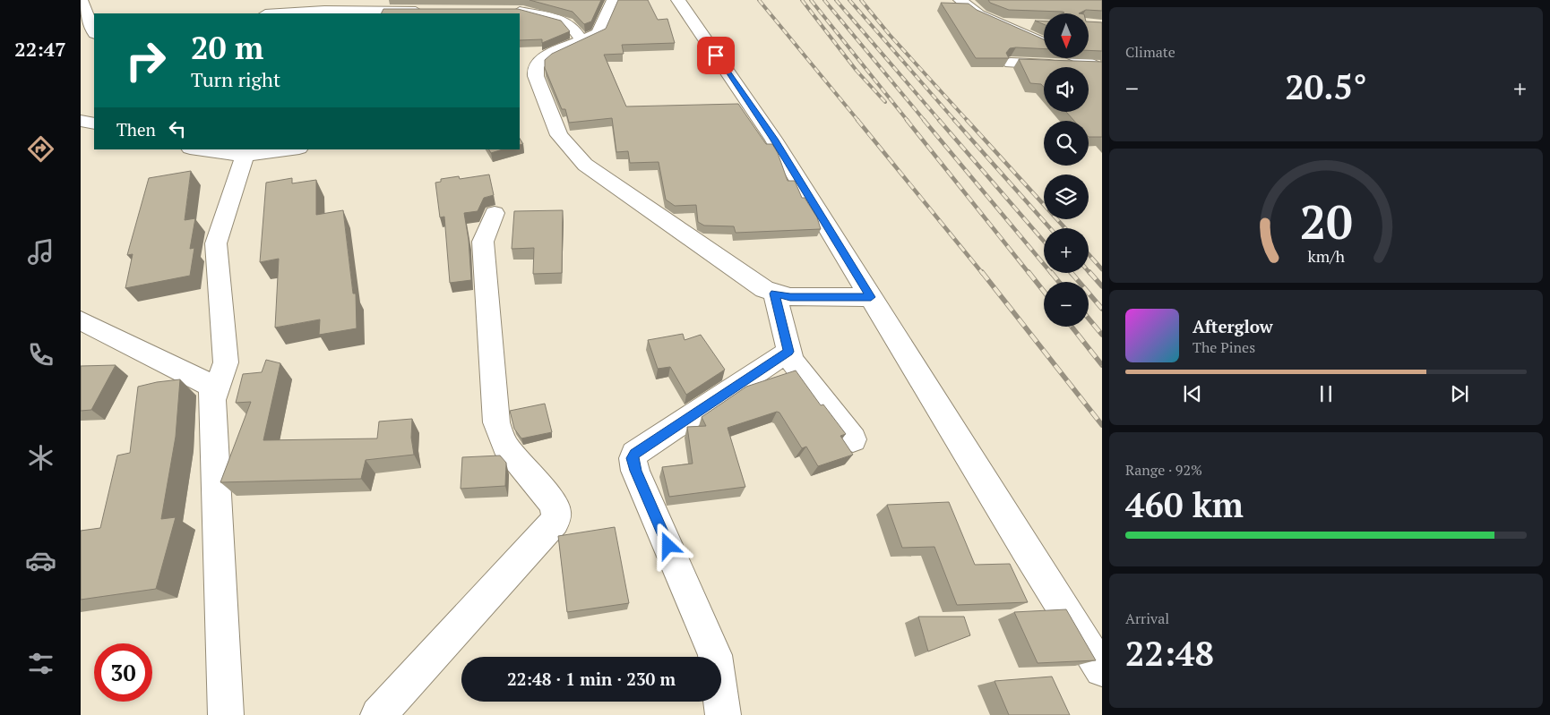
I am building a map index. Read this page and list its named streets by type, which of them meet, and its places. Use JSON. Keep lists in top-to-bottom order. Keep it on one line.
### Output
{"north":"bottom","page":{"tabs":"22:47","tile":["Climate",["Range · 92%","460 km"],["Arrival","22:48"]],"map_buttons":["+","−"],"turn":["20 m","Turn right"],"heat":["−","20.5°","+"],"then":"Then","song":["Afterglow","The Pines"],"limit":"30","trip":"22:48 · 1 min · 230 m","gauge":["20","km/h"]}}
